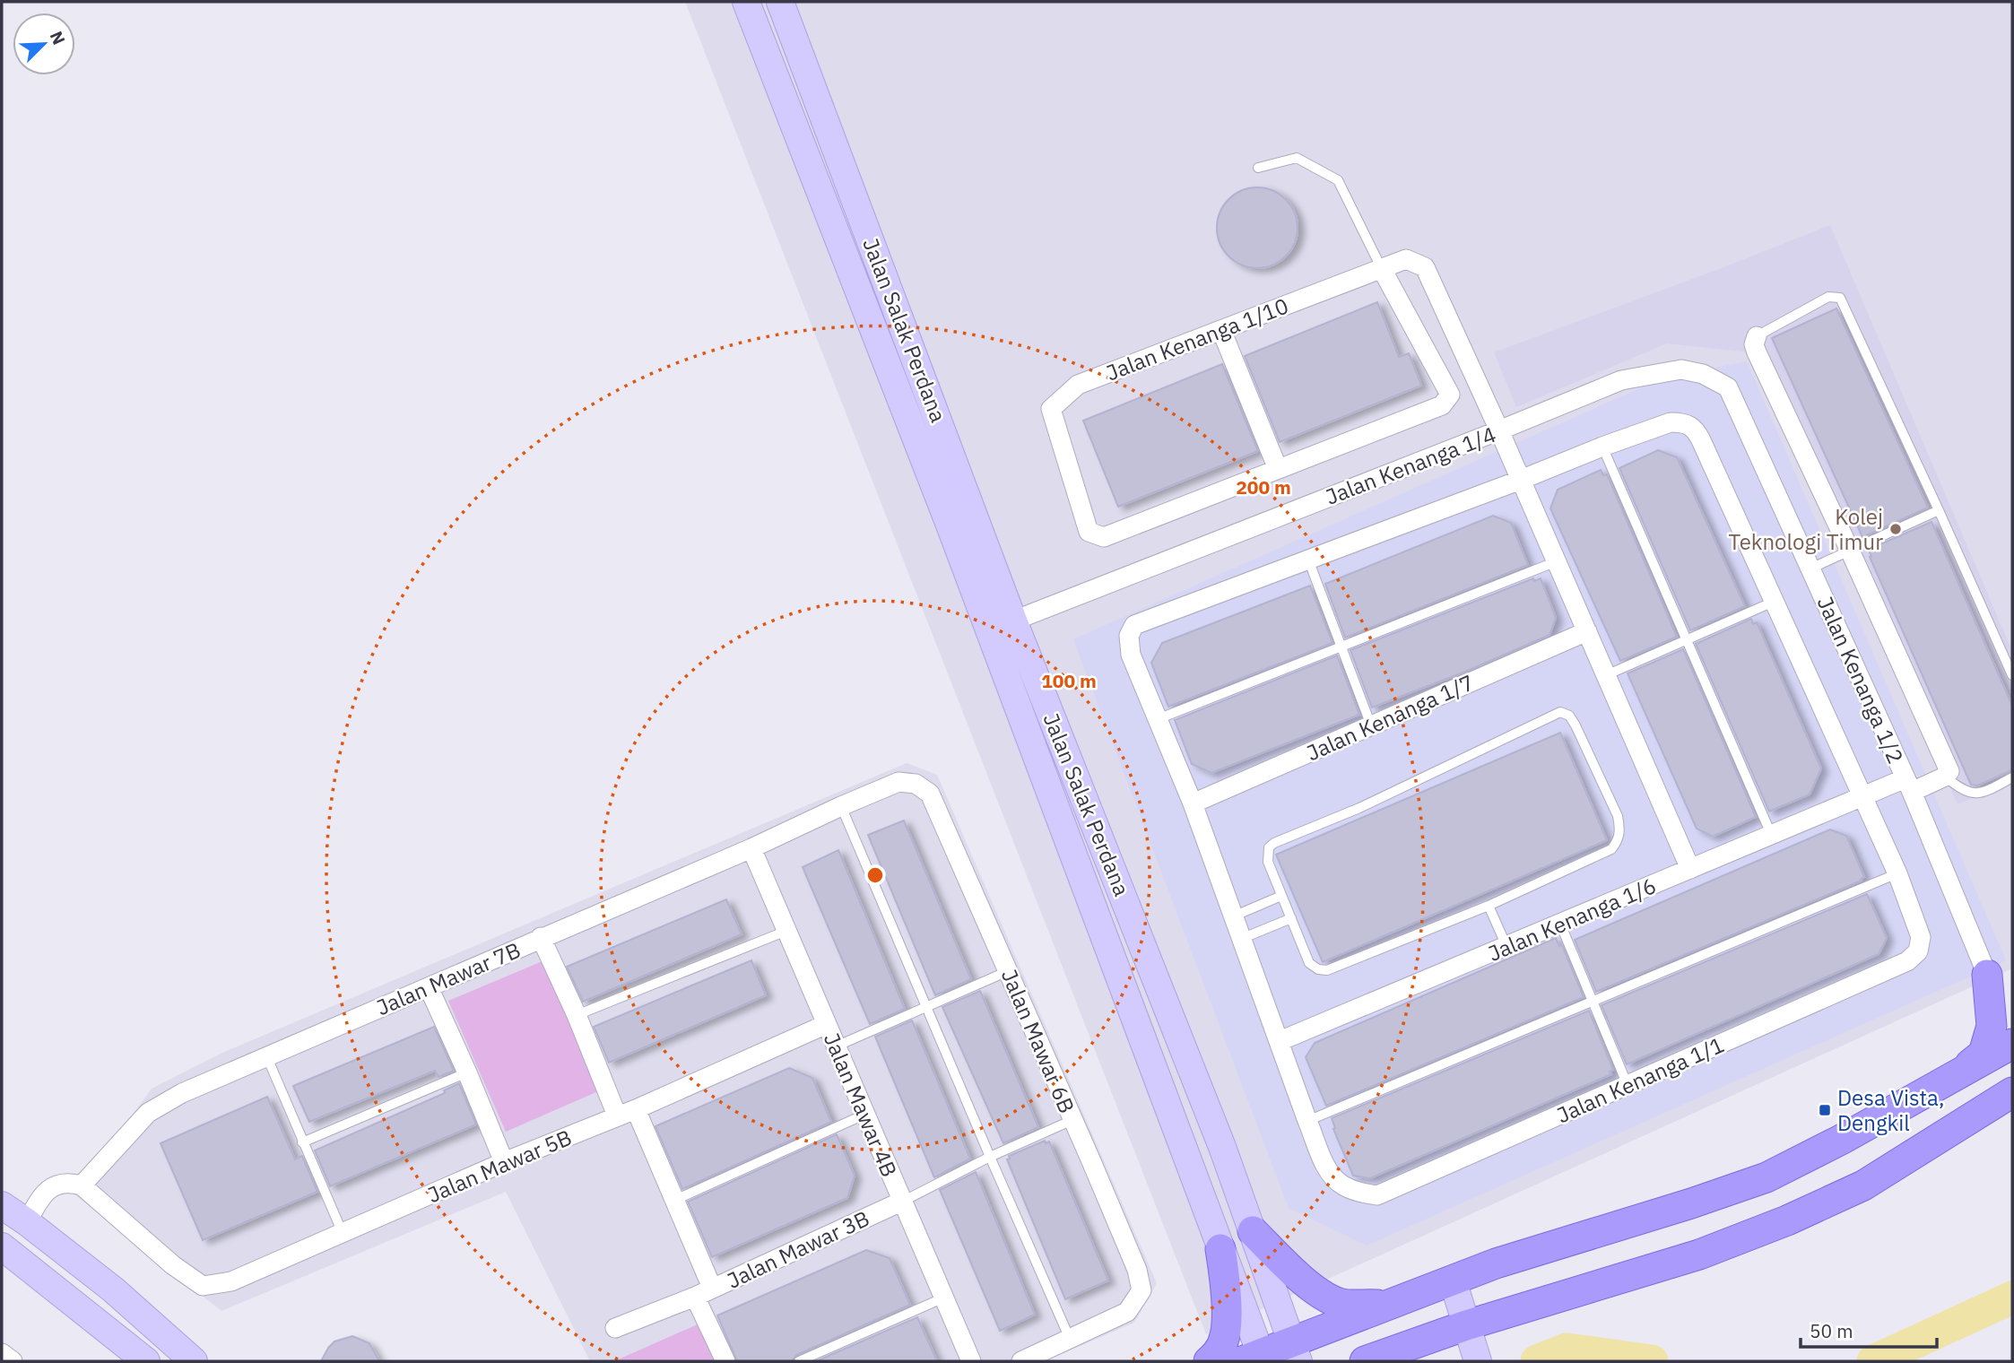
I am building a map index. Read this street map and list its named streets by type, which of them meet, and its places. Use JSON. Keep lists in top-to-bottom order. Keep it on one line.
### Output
{"streets":{"street":["Jalan Salak Perdana","Jalan Kenanga 1/10","Jalan Kenanga 1/4","Jalan Kenanga 1/2","Jalan Kenanga 1/7","Jalan Kenanga 1/6","Jalan Mawar 7B","Jalan Mawar 6B","Jalan Kenanga 1/1","Jalan Mawar 4B","Jalan Mawar 5B","Jalan Mawar 3B"]},"crossings":[["Jalan Salak Perdana","Jalan Kenanga 1/4"],["Jalan Kenanga 1/10","Jalan Kenanga 1/4"],["Jalan Kenanga 1/4","Jalan Kenanga 1/2"],["Jalan Kenanga 1/2","Jalan Kenanga 1/6"],["Jalan Mawar 7B","Jalan Mawar 6B"],["Jalan Mawar 7B","Jalan Mawar 4B"],["Jalan Mawar 7B","Jalan Mawar 5B"],["Jalan Mawar 4B","Jalan Mawar 5B"],["Jalan Mawar 4B","Jalan Mawar 3B"]],"places":{"other":["Kolej Teknologi Timur"],"transit":["Desa Vista, Dengkil"]},"scale_bar":"50 m","north":"top right","rings":["200 m","100 m"]}
